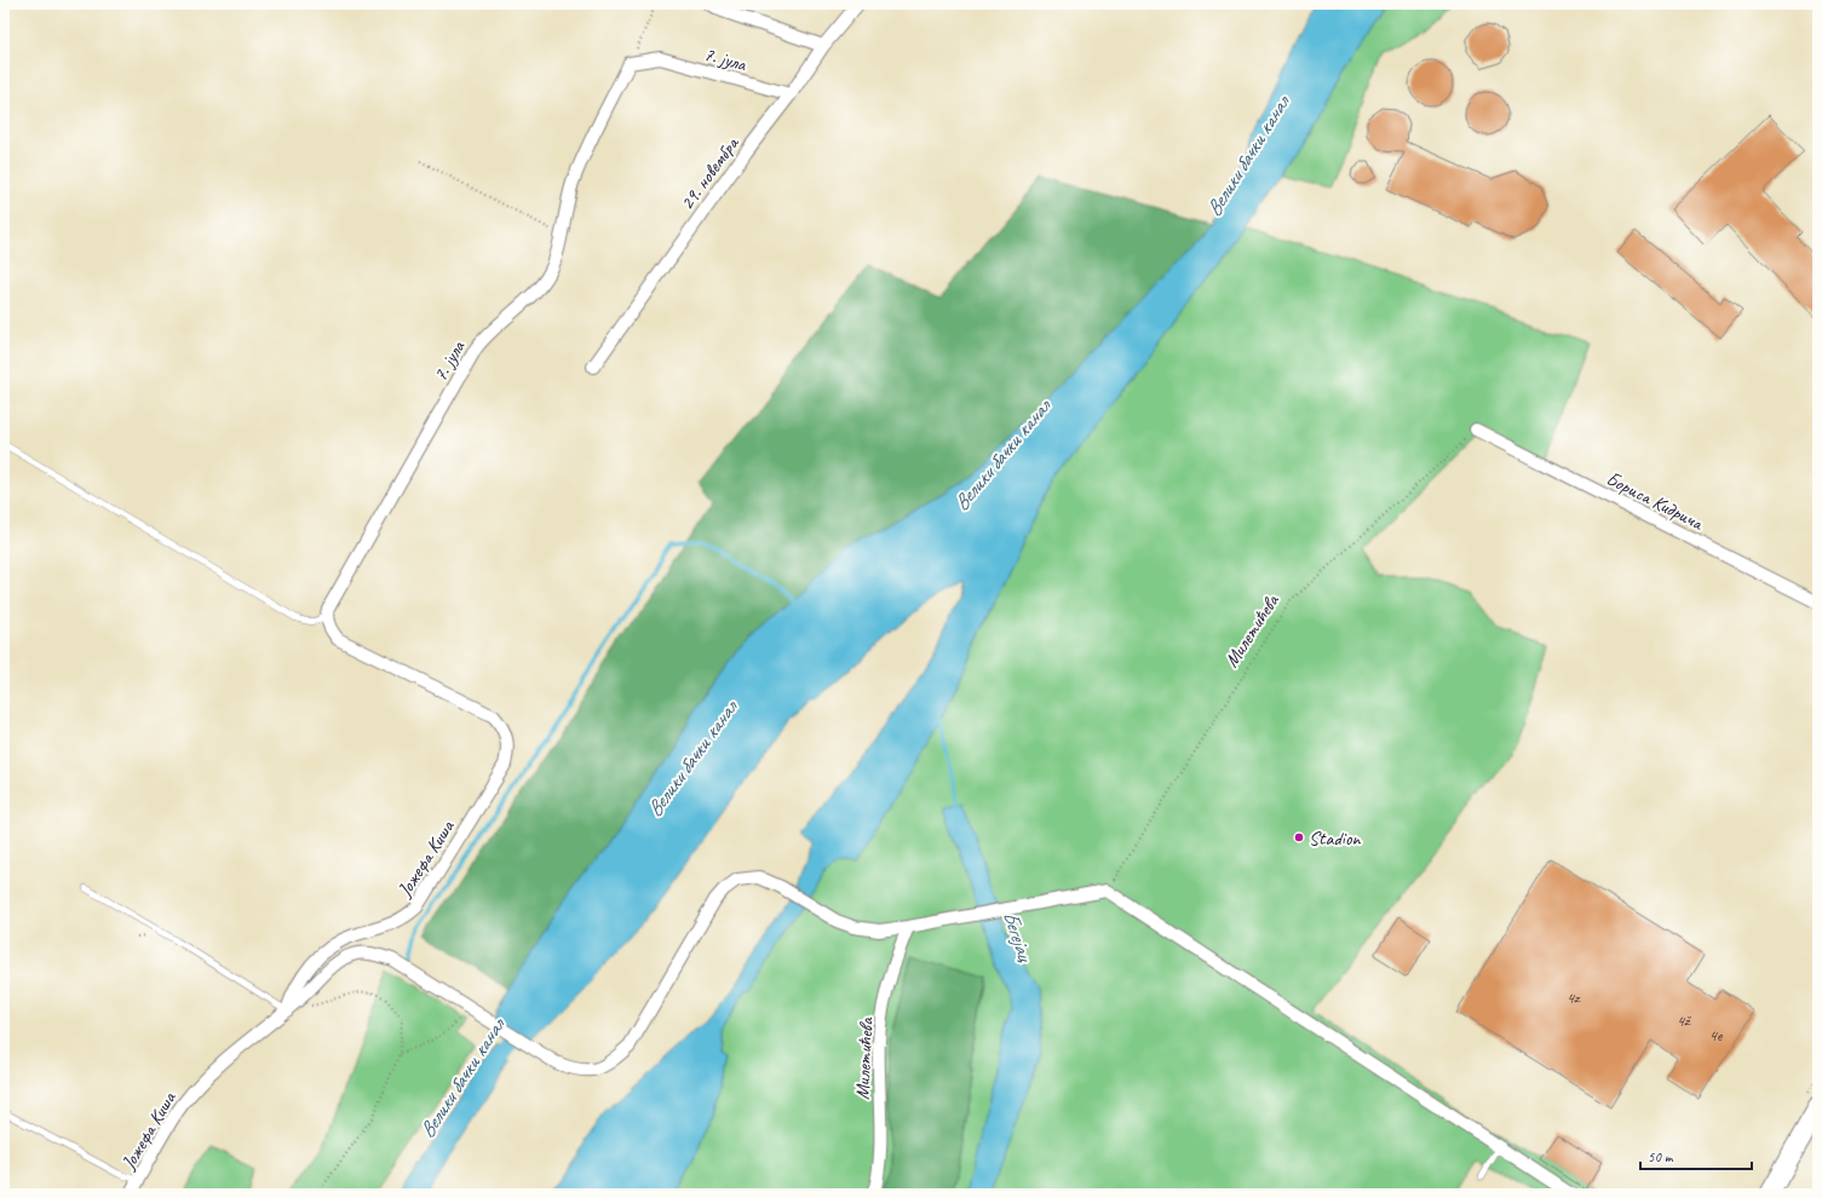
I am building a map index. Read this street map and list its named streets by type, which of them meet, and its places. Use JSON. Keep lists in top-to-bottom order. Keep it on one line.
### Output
{"streets":{"street":["7. јула","29. новембра","Бориса Кидрича","Милетићева","Јожефа Киша"]},"crossings":[["7. јула","29. новембра"],["7. јула","Јожефа Киша"],["Бориса Кидрича","Милетићева"],["Милетићева","Јожефа Киша"]],"water":["Велики бачки канал","Бегејац"],"places":["Stadion"],"house_numbers":["4z","4ž","4e"],"scale_bar":"50 m"}
